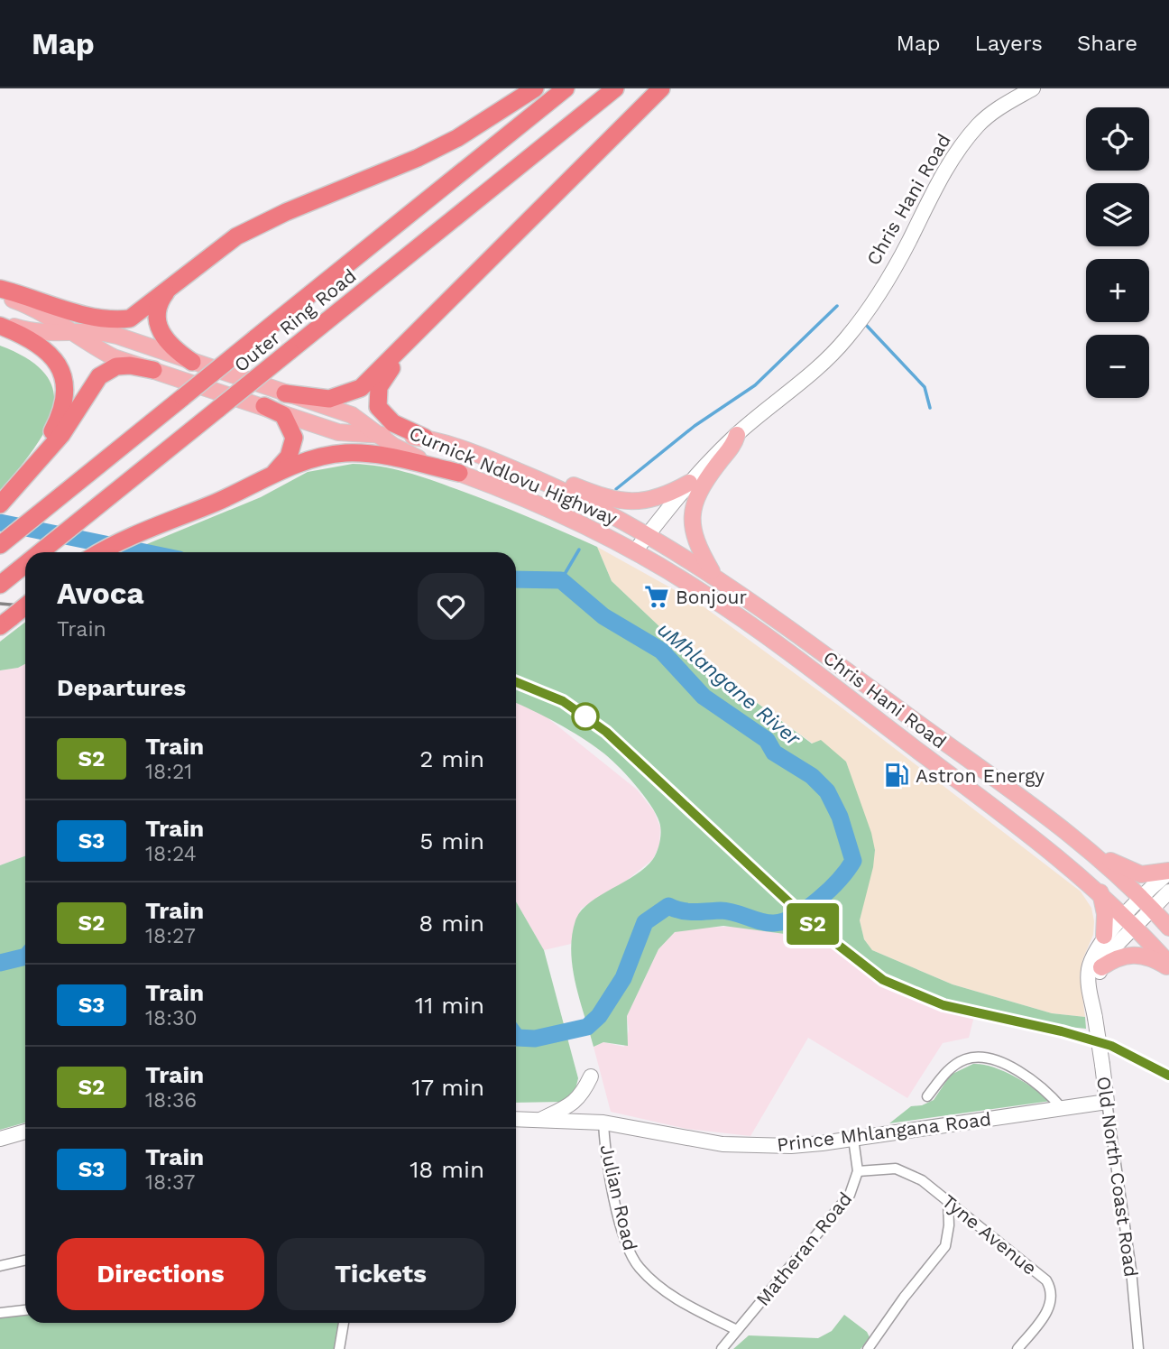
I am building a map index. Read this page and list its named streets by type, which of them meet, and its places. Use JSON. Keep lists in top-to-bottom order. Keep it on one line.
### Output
{"streets":{"highway":["Outer Ring Road"],"main road":["Chris Hani Road","Curnick Ndlovu Highway"],"street":["Prince Mhlangana Road","Old North Coast Road","Julian Road","Tyne Avenue","Matheran Road"]},"crossings":[["Chris Hani Road","Curnick Ndlovu Highway"],["Chris Hani Road","Old North Coast Road"],["Prince Mhlangana Road","Old North Coast Road"],["Prince Mhlangana Road","Julian Road"],["Prince Mhlangana Road","Matheran Road"],["Julian Road","Matheran Road"],["Tyne Avenue","Matheran Road"]],"water":["uMhlangane River"],"places":{"supermarket":["Bonjour"],"fuel station":["Astron Energy"]},"page":{"header":"Map","nav":["Map","Layers","Share"],"on_map":"S2","map_buttons":["+","−"],"heading":[["Avoca","Train"],"Departures"],"list":[{"mark":"S2","name":"Train","note":"18:21","value":"2 min"},{"mark":"S3","name":"Train","note":"18:24","value":"5 min"},{"mark":"S2","name":"Train","note":"18:27","value":"8 min"},{"mark":"S3","name":"Train","note":"18:30","value":"11 min"},{"mark":"S2","name":"Train","note":"18:36","value":"17 min"},{"mark":"S3","name":"Train","note":"18:37","value":"18 min"}],"buttons":["Directions","Tickets"]}}
